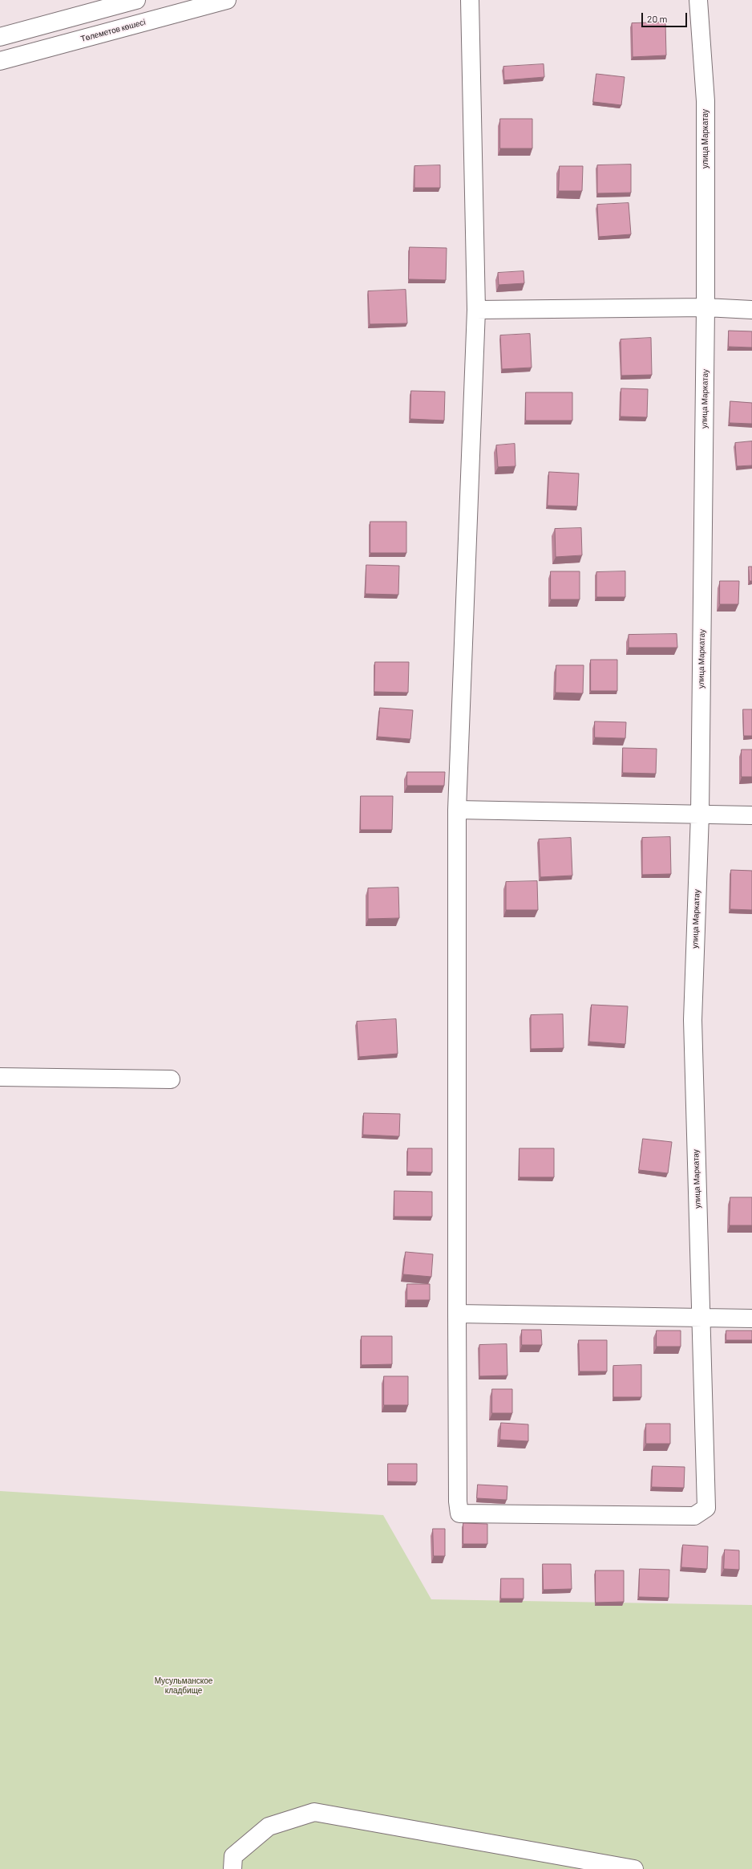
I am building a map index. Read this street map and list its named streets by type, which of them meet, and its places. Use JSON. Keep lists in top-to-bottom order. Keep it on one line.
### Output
{"streets":{"street":["Төлеметов көшесі","улица Маркатау"]},"parks":["Мусульманское кладбище"],"scale_bar":"20 m"}
